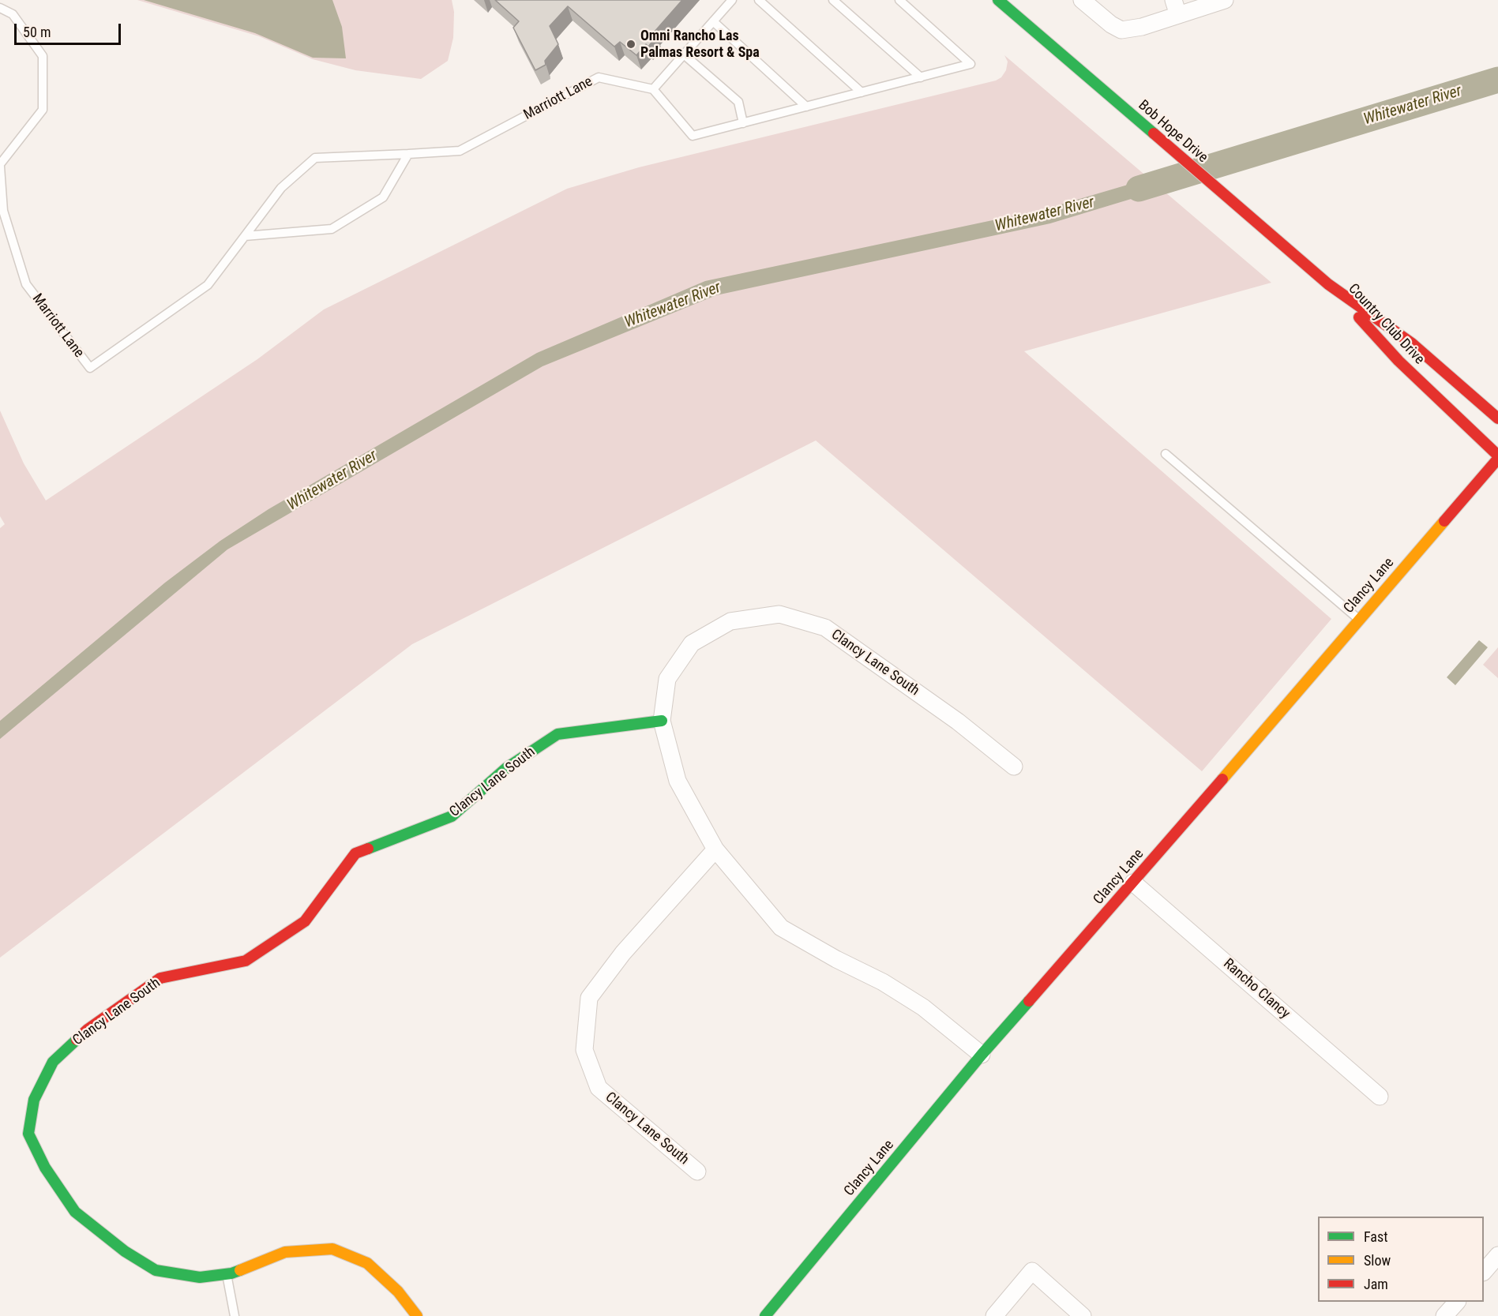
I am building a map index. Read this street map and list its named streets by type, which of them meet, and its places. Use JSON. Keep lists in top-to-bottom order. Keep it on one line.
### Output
{"streets":{"street":["Bob Hope Drive","Country Club Drive","Clancy Lane","Clancy Lane South","Rancho Clancy"],"lane":["Marriott Lane"]},"crossings":[["Bob Hope Drive","Country Club Drive"],["Country Club Drive","Clancy Lane"],["Clancy Lane","Clancy Lane South"],["Clancy Lane","Rancho Clancy"]],"water":["Whitewater River"],"places":["Omni Rancho Las Palmas Resort & Spa"],"legend":["Fast","Slow","Jam"],"scale_bar":"50 m"}
